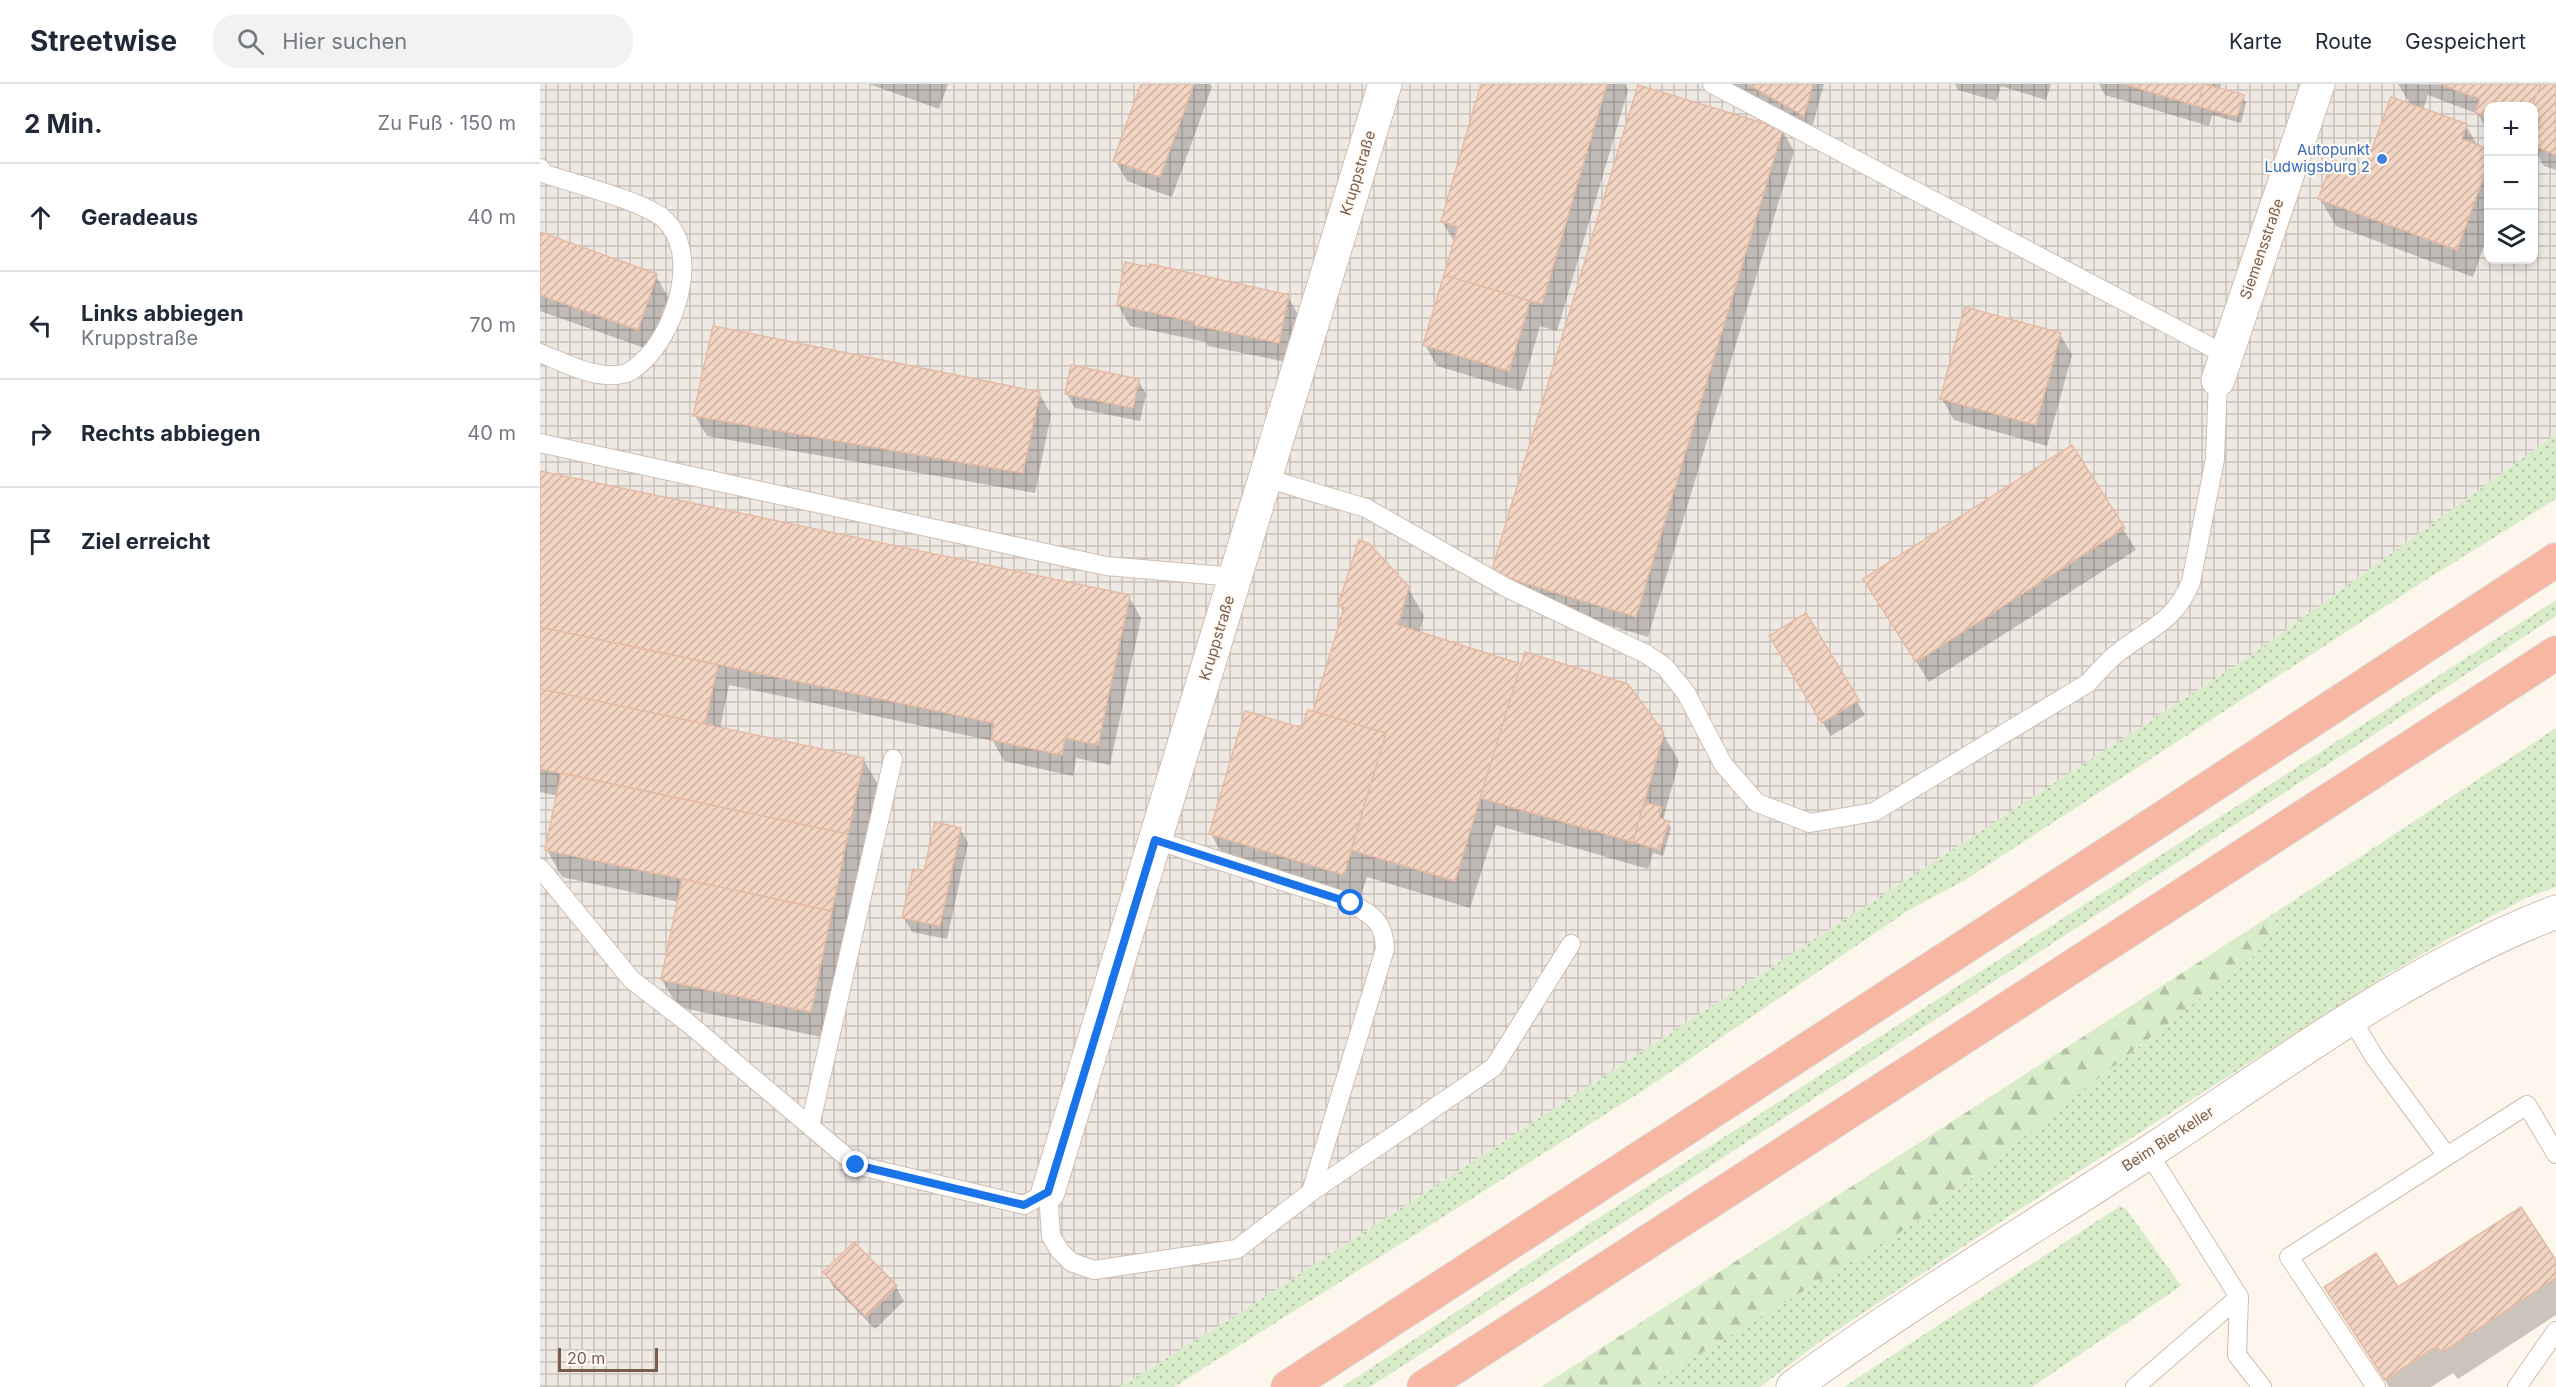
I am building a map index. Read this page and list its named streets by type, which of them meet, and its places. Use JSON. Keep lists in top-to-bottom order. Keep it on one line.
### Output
{"streets":{"street":["Kruppstraße","Siemensstraße","Beim Bierkeller"]},"places":["Autopunkt Ludwigsburg 2"],"scale_bar":"20 m","page":{"header":"Streetwise","search":"Hier suchen","nav":["Karte","Route","Gespeichert"],"heading":["2 Min.","Zu Fuß · 150 m"],"map_buttons":["+","−"],"list":[["Geradeaus","40 m"],["Links abbiegen","Kruppstraße","70 m"],["Rechts abbiegen","40 m"],"Ziel erreicht"],"scale":"20 m"}}
